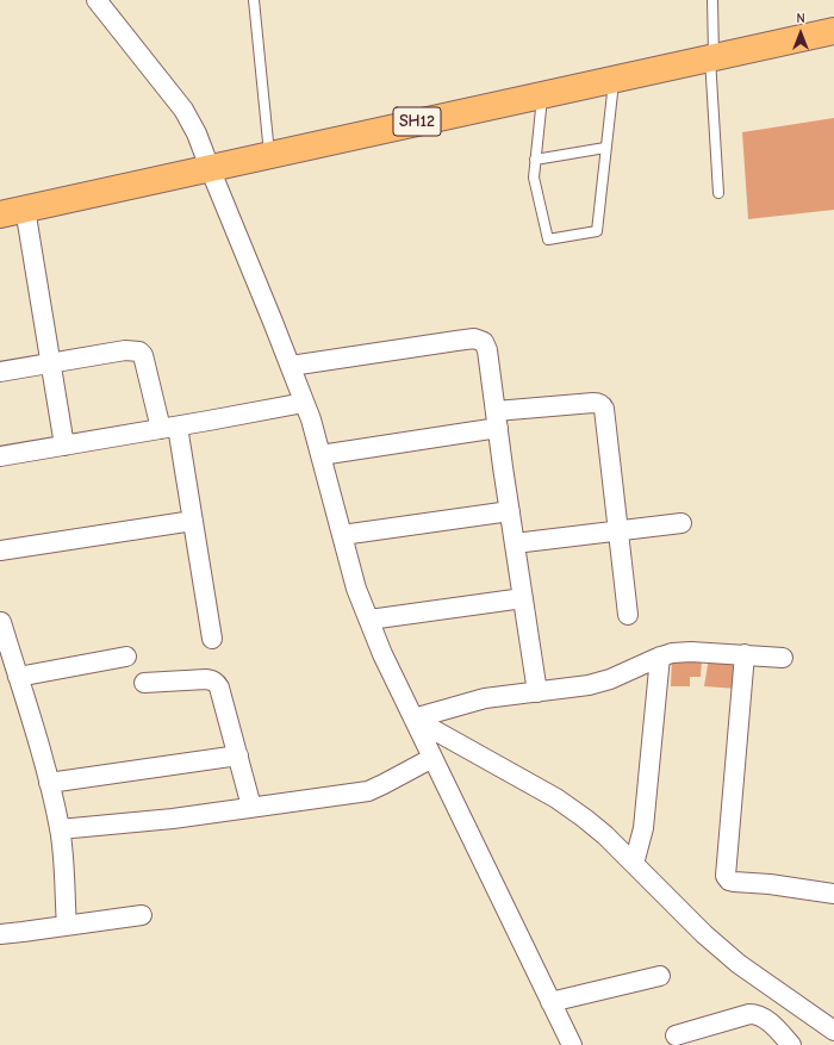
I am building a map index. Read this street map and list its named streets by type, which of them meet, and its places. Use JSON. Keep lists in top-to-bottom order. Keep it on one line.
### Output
{"streets":{"main road":["SH12"]},"north":"top"}
